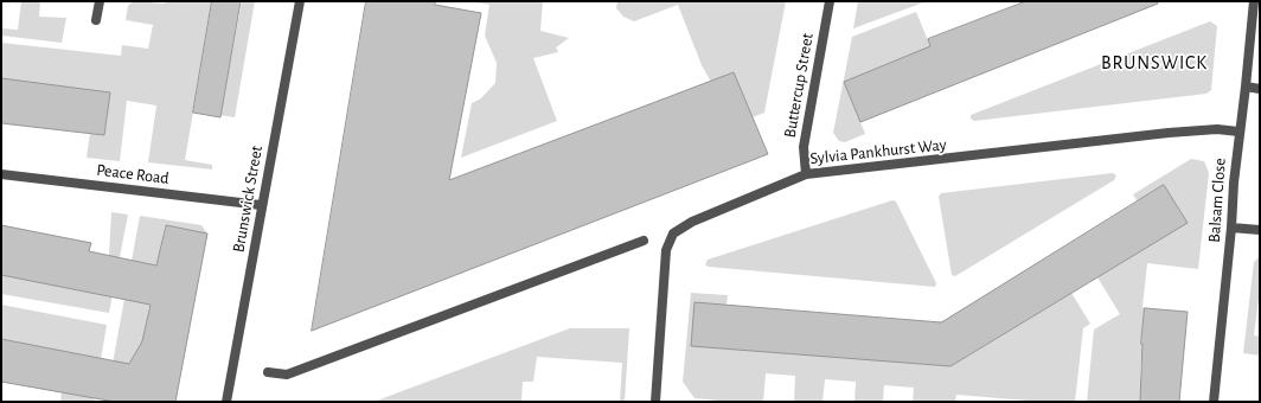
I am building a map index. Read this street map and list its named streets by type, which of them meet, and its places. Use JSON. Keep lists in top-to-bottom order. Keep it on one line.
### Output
{"streets":{"street":["Buttercup Street","Sylvia Pankhurst Way","Peace Road","Brunswick Street","Balsam Close"]},"crossings":[["Buttercup Street","Sylvia Pankhurst Way"],["Sylvia Pankhurst Way","Balsam Close"],["Peace Road","Brunswick Street"]],"districts":["BRUNSWICK"]}
